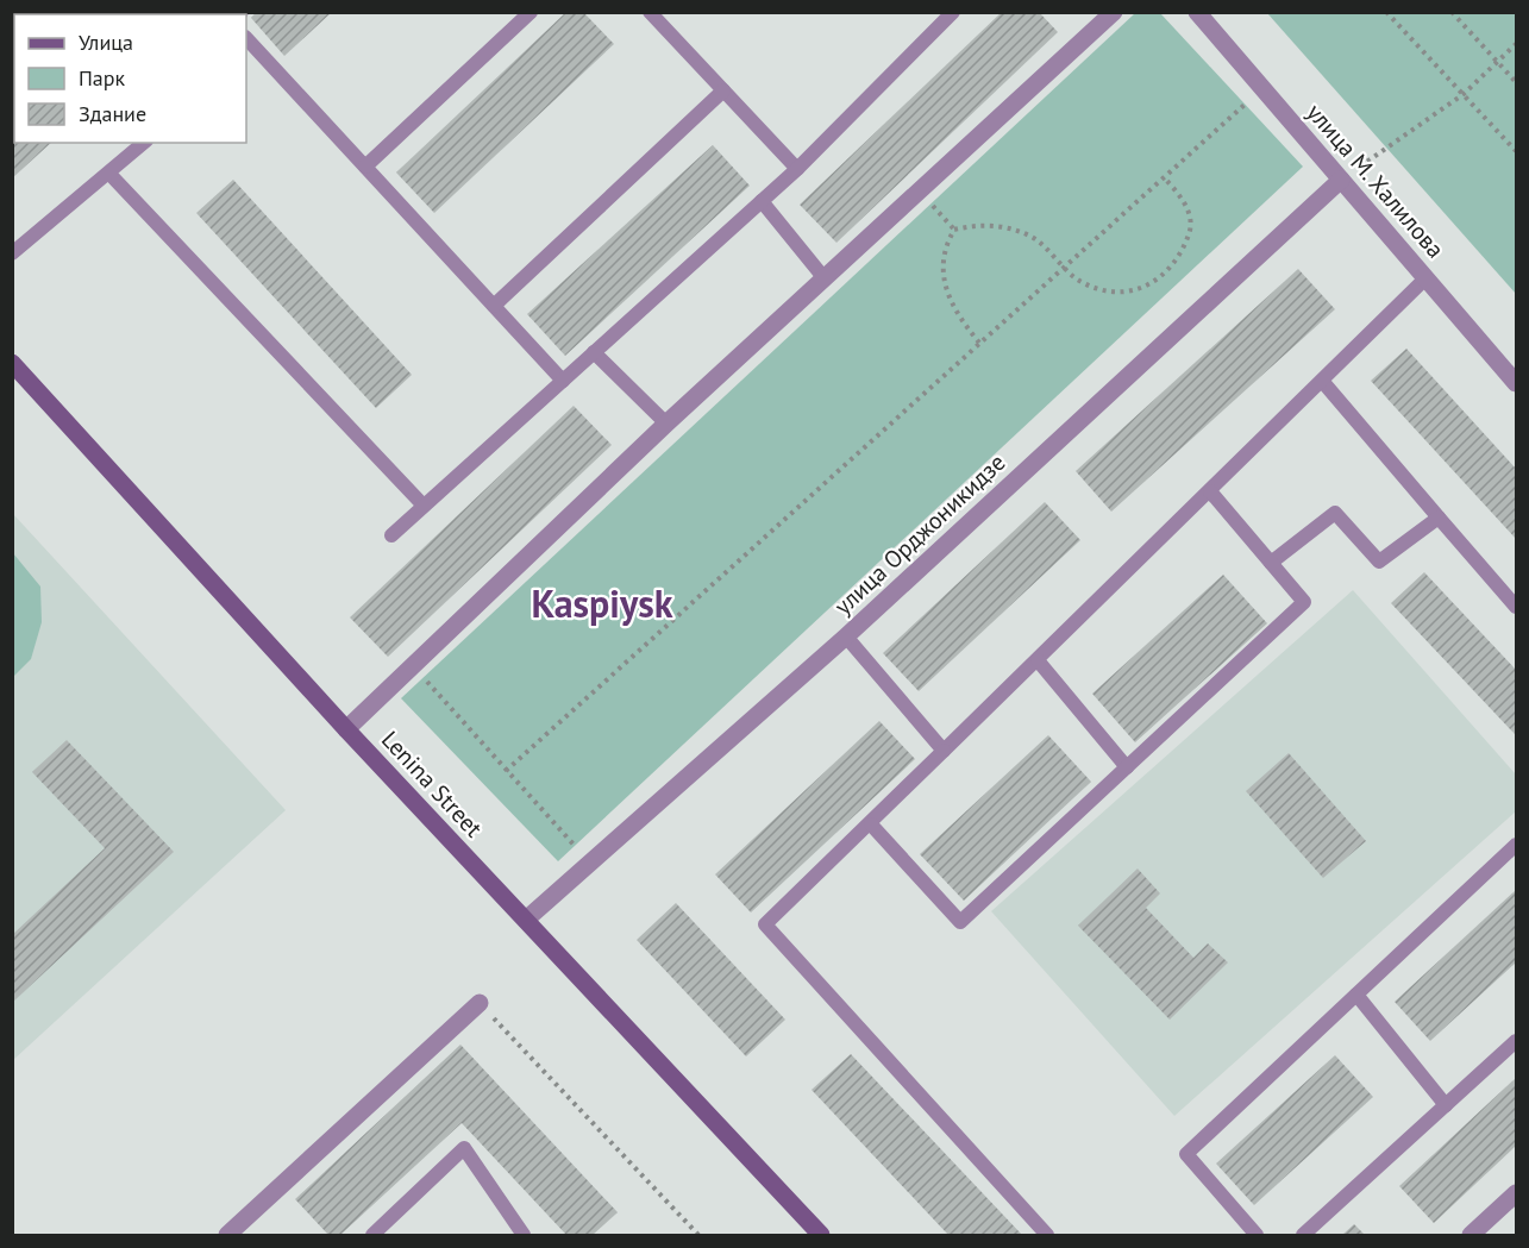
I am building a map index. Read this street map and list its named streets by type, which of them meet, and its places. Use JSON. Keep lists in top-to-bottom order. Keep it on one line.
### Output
{"streets":{"street":["улица М. Халилова","улица Орджоникидзе","Lenina Street"]},"crossings":[["улица М. Халилова","улица Орджоникидзе"],["улица Орджоникидзе","Lenina Street"]],"districts":["Kaspiysk"],"legend":["Улица","Парк","Здание"]}
